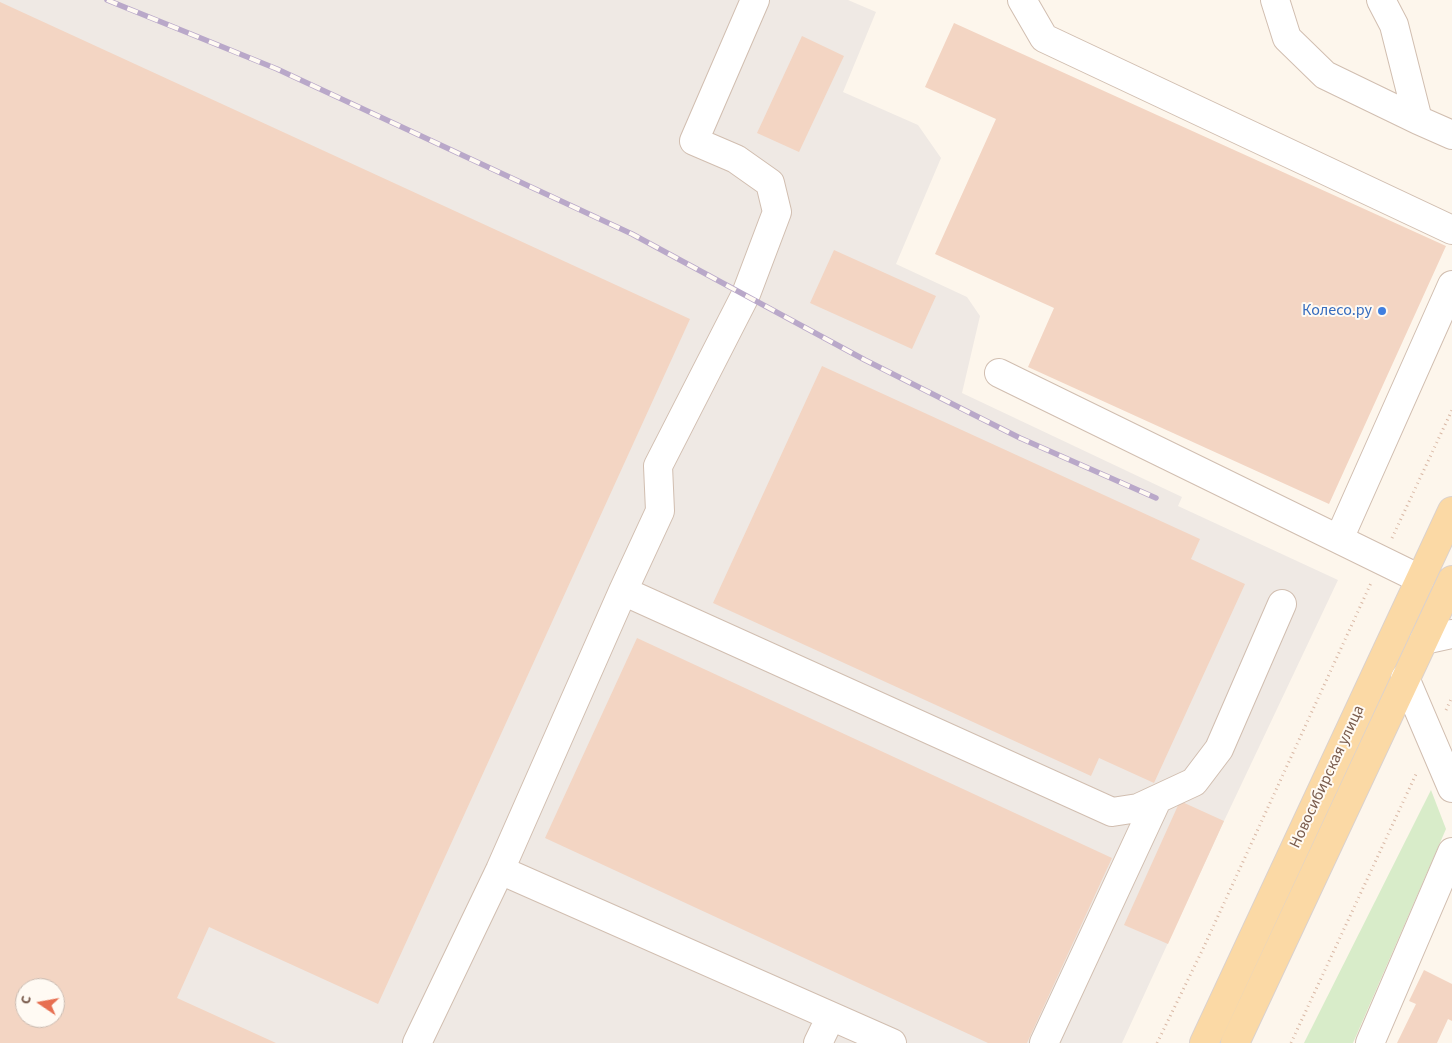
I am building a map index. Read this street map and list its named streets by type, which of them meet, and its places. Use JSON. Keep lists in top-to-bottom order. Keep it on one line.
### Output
{"streets":{"main road":["Новосибирская улица"]},"places":["Колесо.ру"],"north":"left"}
